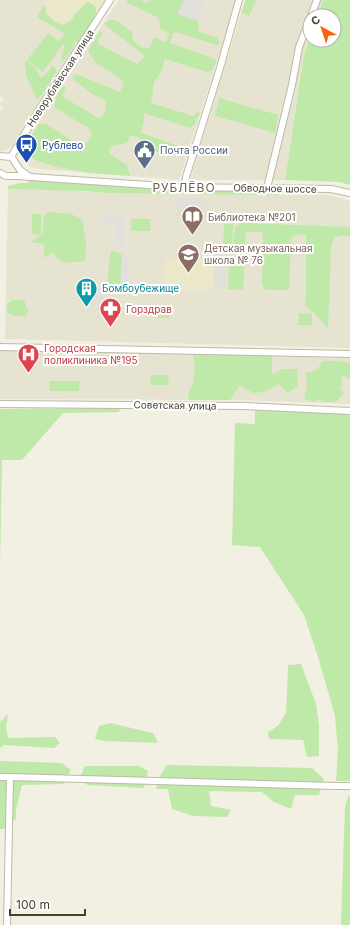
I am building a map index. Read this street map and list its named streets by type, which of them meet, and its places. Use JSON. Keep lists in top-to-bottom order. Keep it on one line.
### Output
{"streets":{"street":["Новорублёвская улица","Обводное шоссе","Советская улица"]},"districts":["РУБЛЁВО"],"places":{"bus stop":["Рублево"],"public building":["Почта России"],"library":["Библиотека №201"],"school or university":["Детская музыкальная школа № 76"],"building":["Бомбоубежище"],"pharmacy":["Горздрав"],"hospital":["Городская поликлиника №195"]},"scale_bar":"100 m","north":"top left"}
